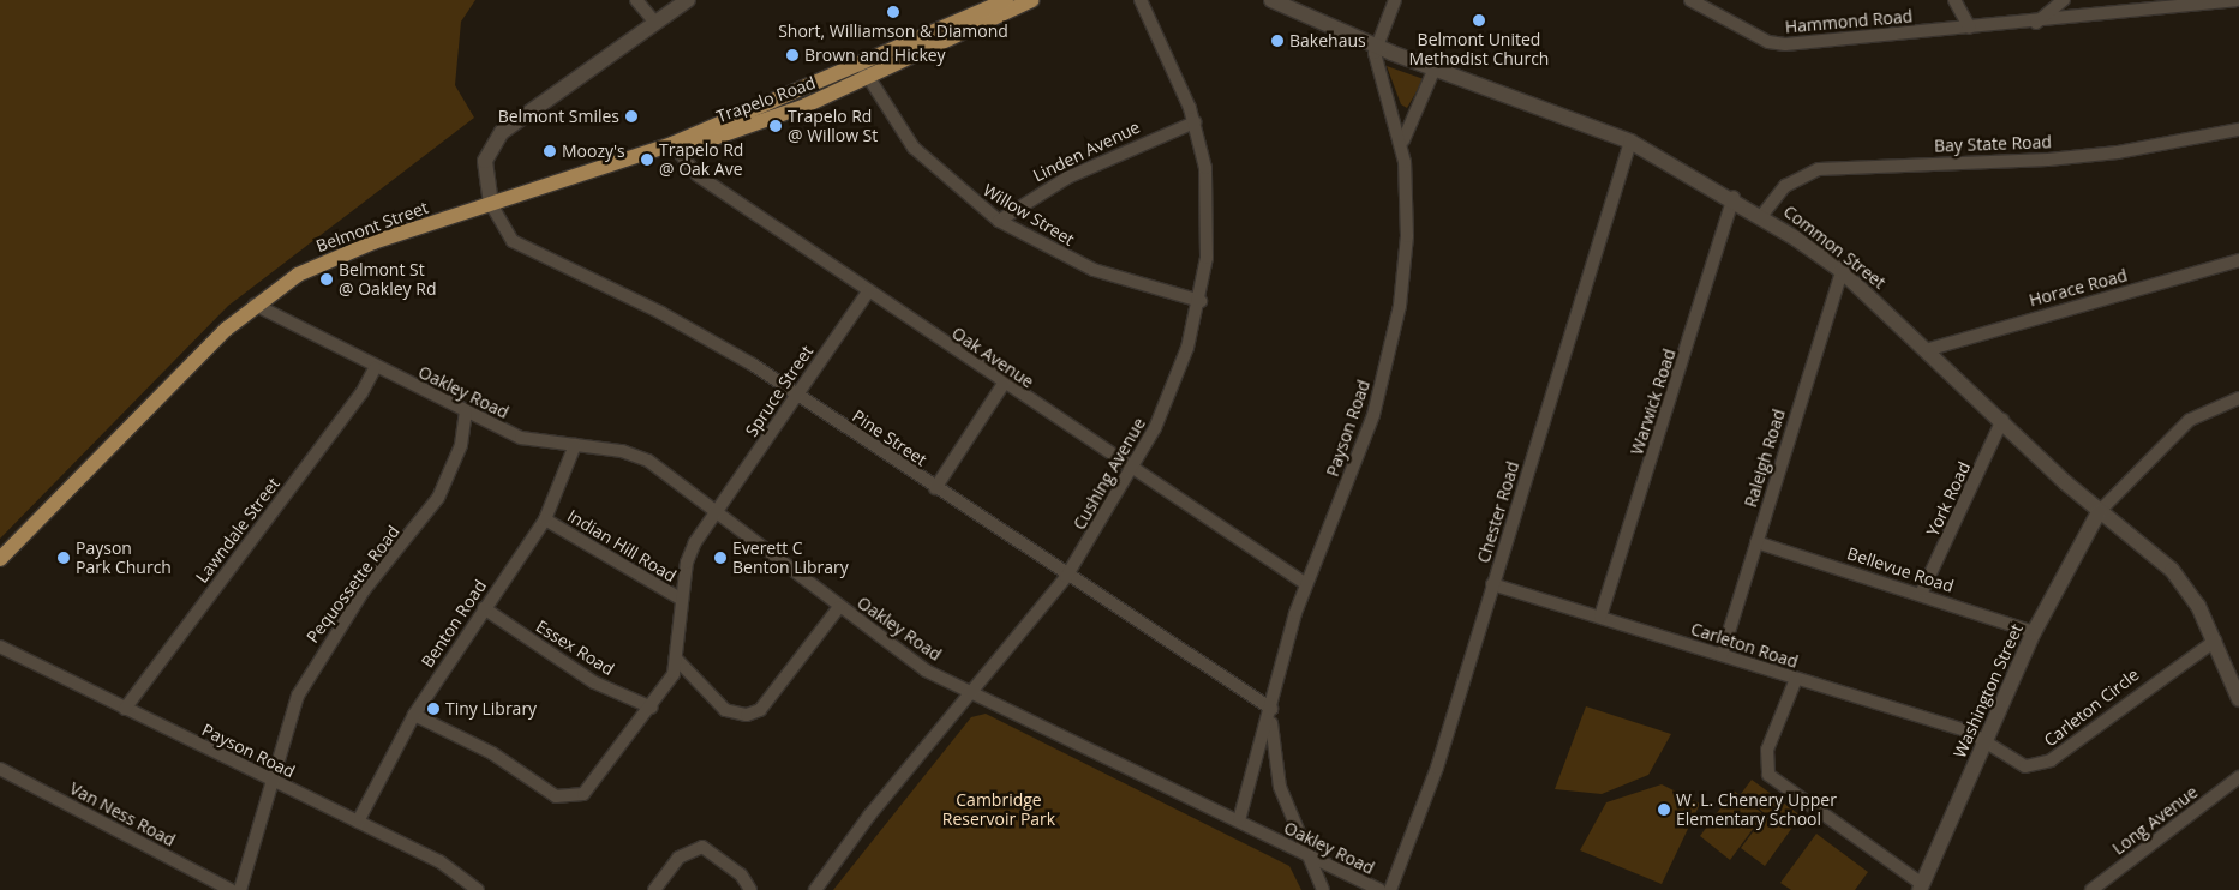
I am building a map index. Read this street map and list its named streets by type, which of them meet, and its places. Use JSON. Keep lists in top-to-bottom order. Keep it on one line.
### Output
{"streets":{"main road":["Trapelo Road","Belmont Street","Common Street","Washington Street"],"street":["Hammond Road","Bay State Road","Linden Avenue","Willow Street","Horace Road","Oak Avenue","Spruce Street","Oakley Road","Warwick Road","Payson Road","Pine Street","Raleigh Road","Cushing Avenue","York Road","Chester Road","Lawndale Street","Indian Hill Road","Bellevue Road","Pequossette Road","Benton Road","Carleton Road","Essex Road","Carleton Circle","Van Ness Road","Long Avenue"]},"crossings":[["Trapelo Road","Willow Street"],["Trapelo Road","Belmont Street"],["Trapelo Road","Oak Avenue"],["Trapelo Road","Pine Street"],["Bay State Road","Common Street"],["Linden Avenue","Willow Street"],["Linden Avenue","Cushing Avenue"],["Willow Street","Cushing Avenue"],["Belmont Street","Oakley Road"],["Belmont Street","Pine Street"],["Common Street","Horace Road"],["Common Street","Warwick Road"],["Common Street","Payson Road"],["Common Street","Raleigh Road"],["Common Street","York Road"],["Common Street","Chester Road"],["Common Street","Washington Street"],["Common Street","Carleton Circle"],["Oak Avenue","Spruce Street"],["Oak Avenue","Payson Road"],["Oak Avenue","Cushing Avenue"],["Spruce Street","Oakley Road"],["Spruce Street","Pine Street"],["Spruce Street","Indian Hill Road"],["Oakley Road","Payson Road"],["Oakley Road","Cushing Avenue"],["Oakley Road","Lawndale Street"],["Oakley Road","Pequossette Road"],["Oakley Road","Benton Road"],["Warwick Road","Carleton Road"],["Payson Road","Pine Street"],["Payson Road","Lawndale Street"],["Payson Road","Pequossette Road"],["Payson Road","Benton Road"],["Pine Street","Cushing Avenue"],["Raleigh Road","Bellevue Road"],["Raleigh Road","Carleton Road"],["York Road","Bellevue Road"],["Chester Road","Carleton Road"],["Indian Hill Road","Benton Road"],["Bellevue Road","Washington Street"],["Benton Road","Essex Road"],["Carleton Road","Washington Street"],["Carleton Road","Carleton Circle"],["Washington Street","Carleton Circle"]],"parks":["Cambridge Reservoir Park"],"places":["Short, Williamson & Diamond","Belmont United Methodist Church","Bakehaus","Brown and Hickey","Belmont Smiles","Trapelo Rd @ Willow St","Moozy's","Trapelo Rd @ Oak Ave","Belmont St @ Oakley Rd","Payson Park Church","Everett C Benton Library","Tiny Library","W. L. Chenery Upper Elementary School"]}
